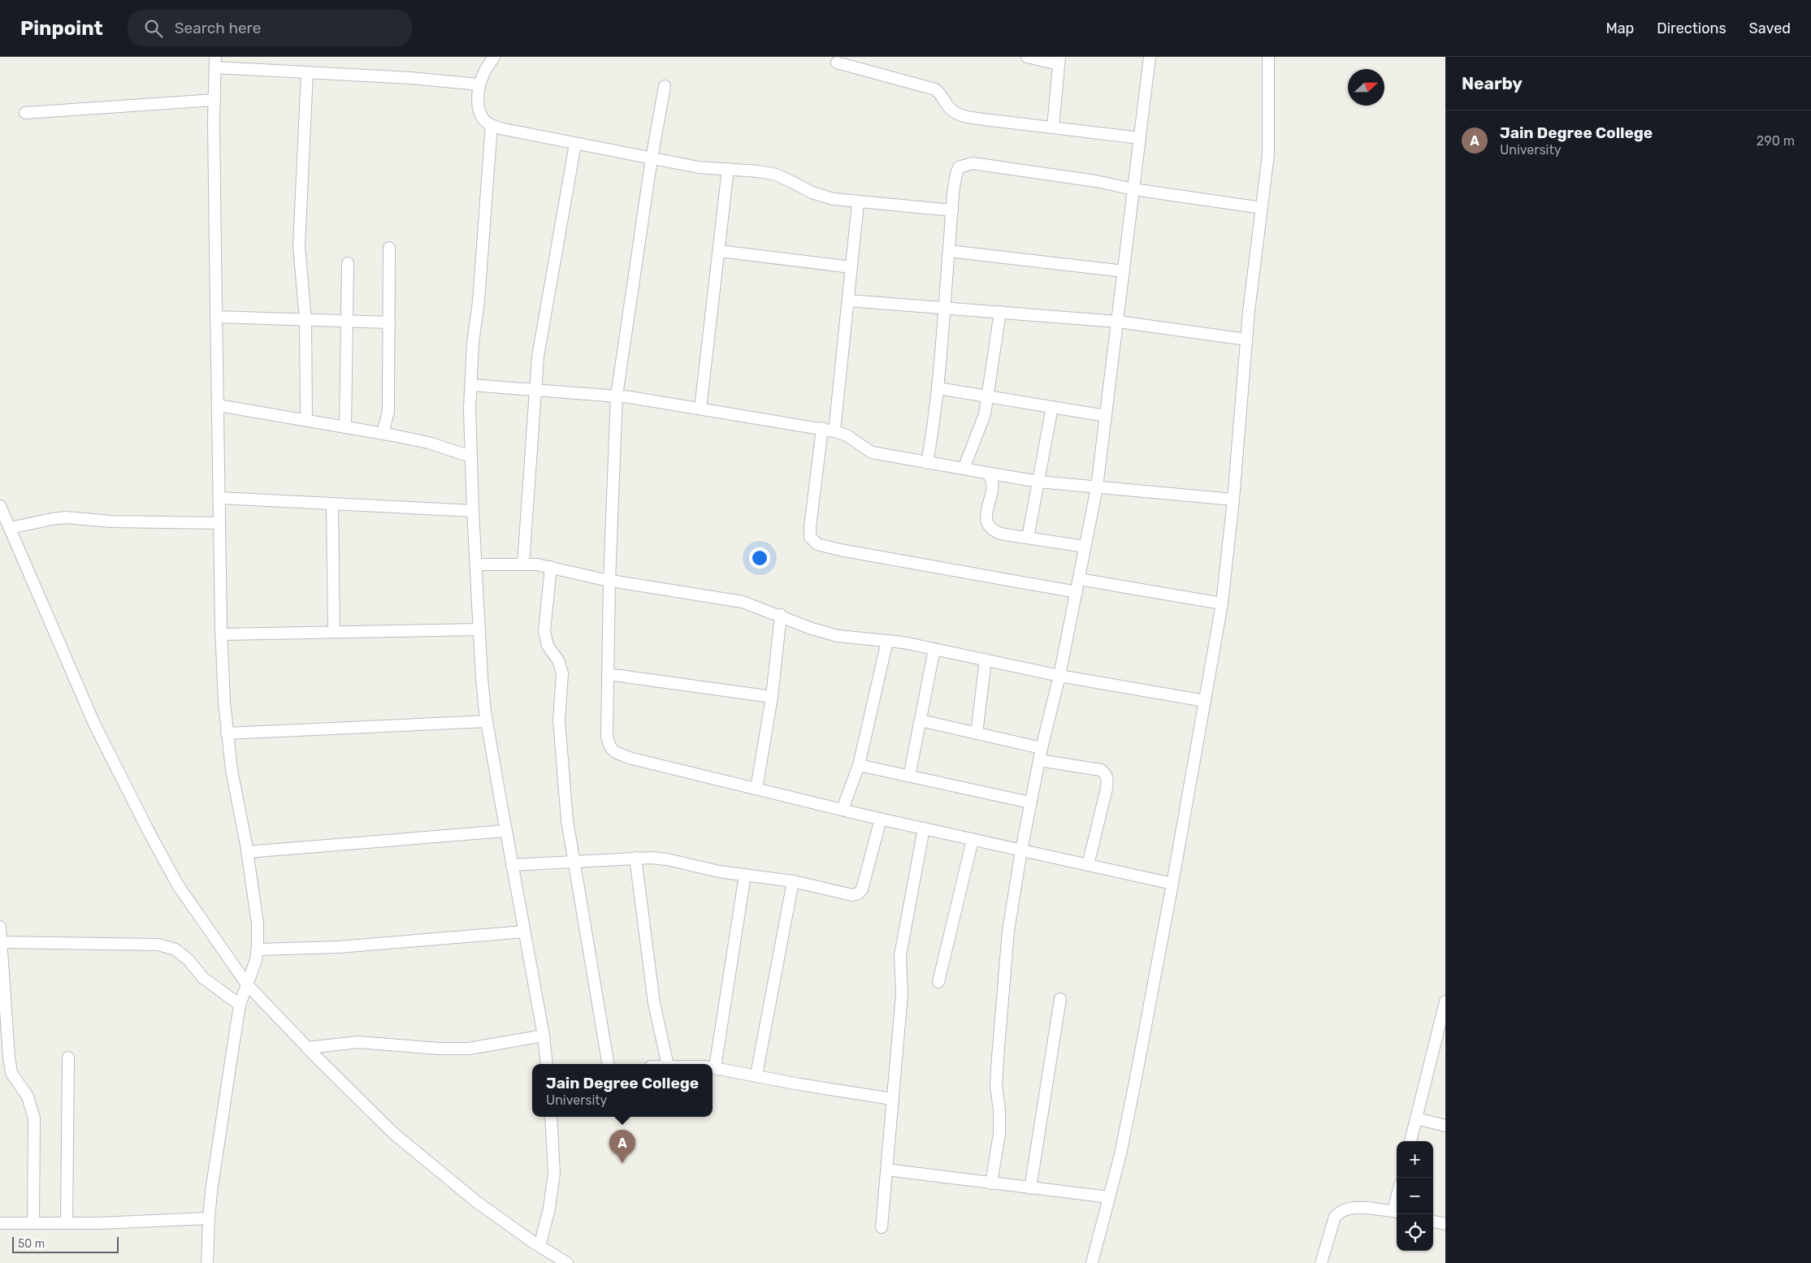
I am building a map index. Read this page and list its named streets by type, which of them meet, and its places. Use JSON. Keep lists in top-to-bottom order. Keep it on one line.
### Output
{"scale_bar":"50 m","north":"right","page":{"header":"Pinpoint","search":"Search here","nav":["Map","Directions","Saved"],"heading":"Nearby","list":[{"mark":"A","name":"Jain Degree College","note":"University","value":"290 m"}],"popup":["Jain Degree College","University"],"pins":"A","map_buttons":["+","−"],"scale":"50 m"}}
